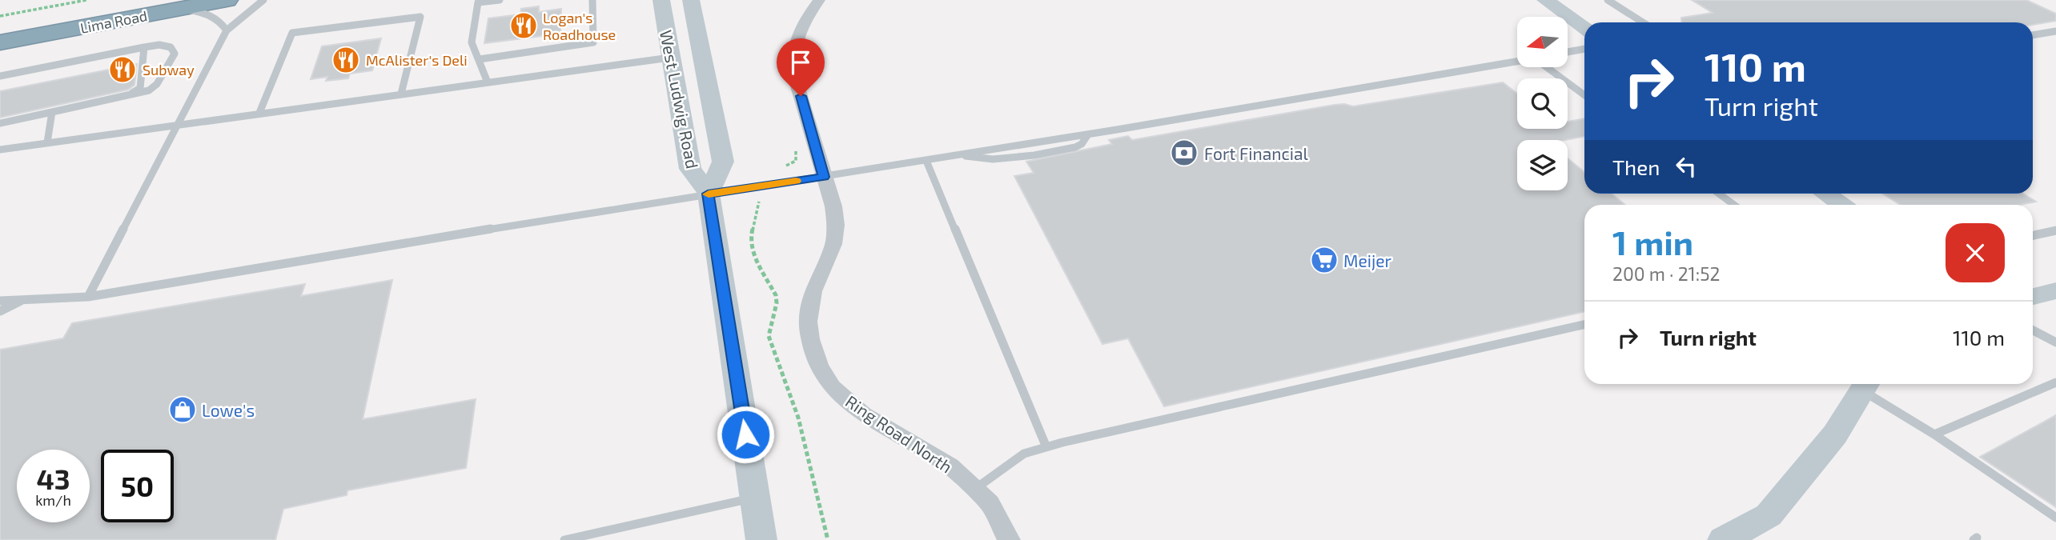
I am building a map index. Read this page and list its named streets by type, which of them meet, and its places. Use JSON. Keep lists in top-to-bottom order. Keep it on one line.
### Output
{"streets":{"highway":["Lima Road"],"main road":["West Ludwig Road"],"street":["Ring Road North"]},"places":{"restaurant":["Logan's Roadhouse","McAlister's Deli","Subway"],"bank":["Fort Financial"],"supermarket":["Meijer"],"shop":["Lowe's"]},"north":"left","page":{"turn":["110 m","Turn right"],"then":"Then","heading":["1 min","200 m · 21:52"],"list":[{"name":"Turn right","value":"110 m"}],"speed":"43 km/h","limit":"50"}}
